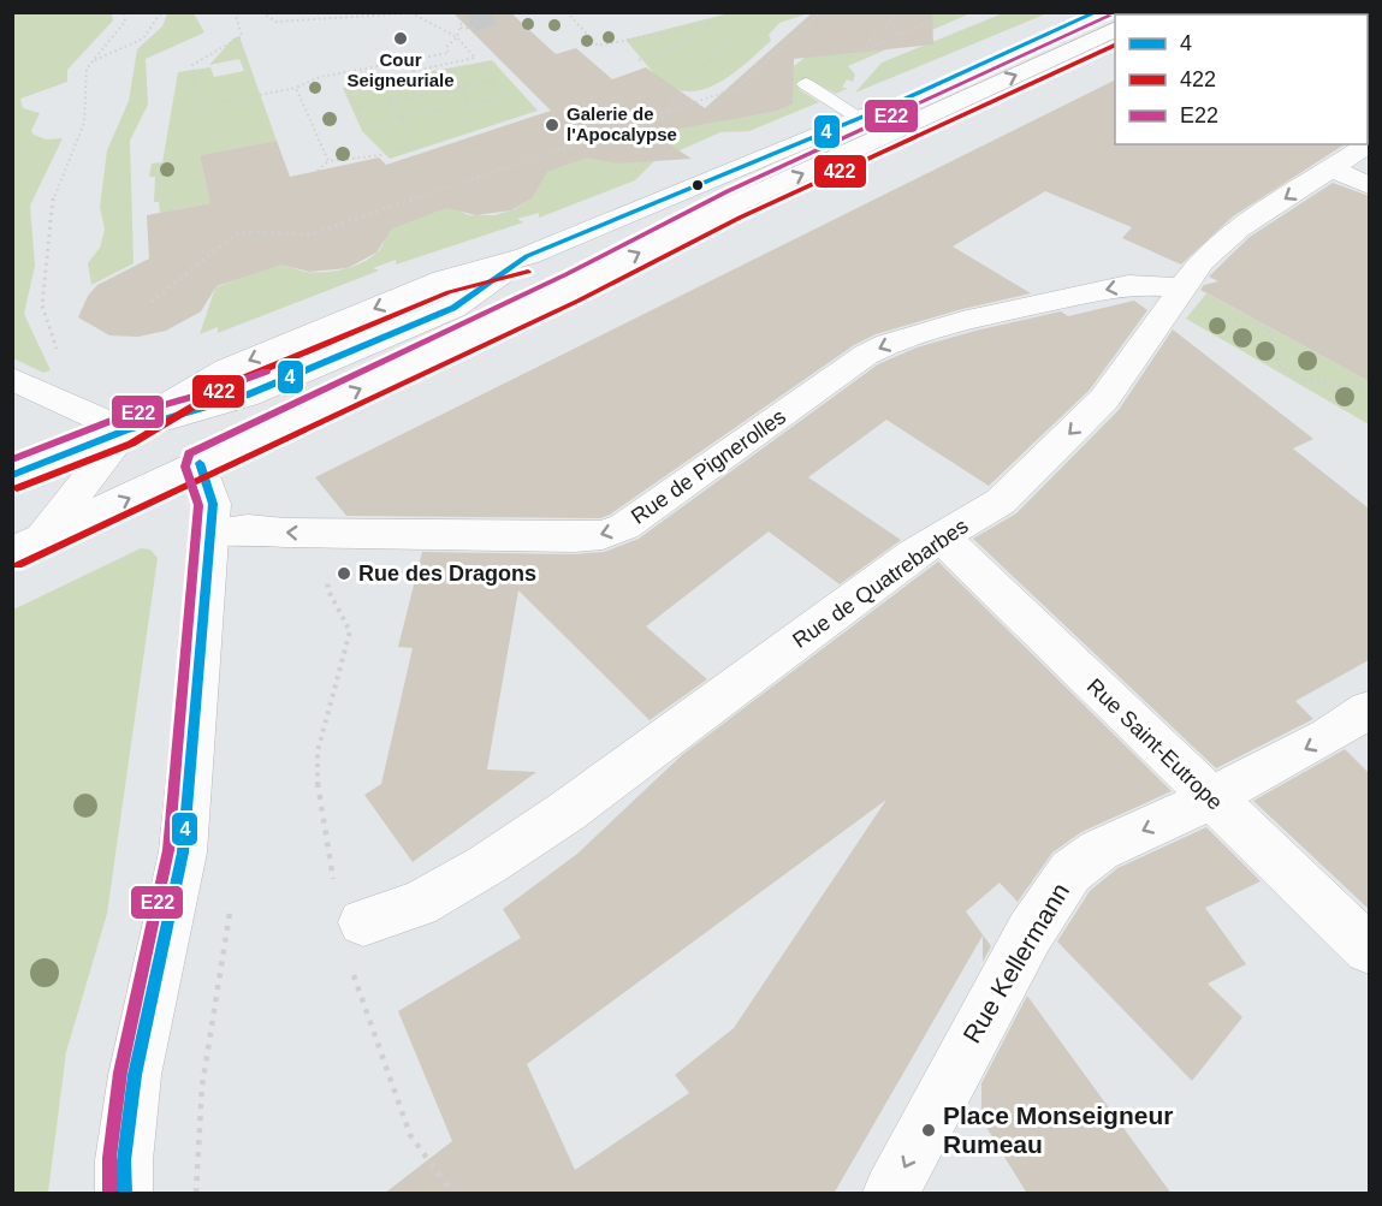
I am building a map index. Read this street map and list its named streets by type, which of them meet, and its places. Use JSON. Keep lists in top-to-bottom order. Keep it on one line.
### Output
{"streets":{"main road":["Rue de Pignerolles","Rue de Quatrebarbes","Rue Saint-Eutrope","Rue Kellermann"]},"crossings":[["Rue de Pignerolles","Rue de Quatrebarbes"],["Rue de Quatrebarbes","Rue Saint-Eutrope"],["Rue Saint-Eutrope","Rue Kellermann"]],"one_way":["Rue Kellermann"],"places":["Cour Seigneuriale","Galerie de l'Apocalypse","Rue des Dragons","Place Monseigneur Rumeau"],"lines":["transit line 4","transit line E22","transit line 422"],"legend":["4","422","E22"]}
